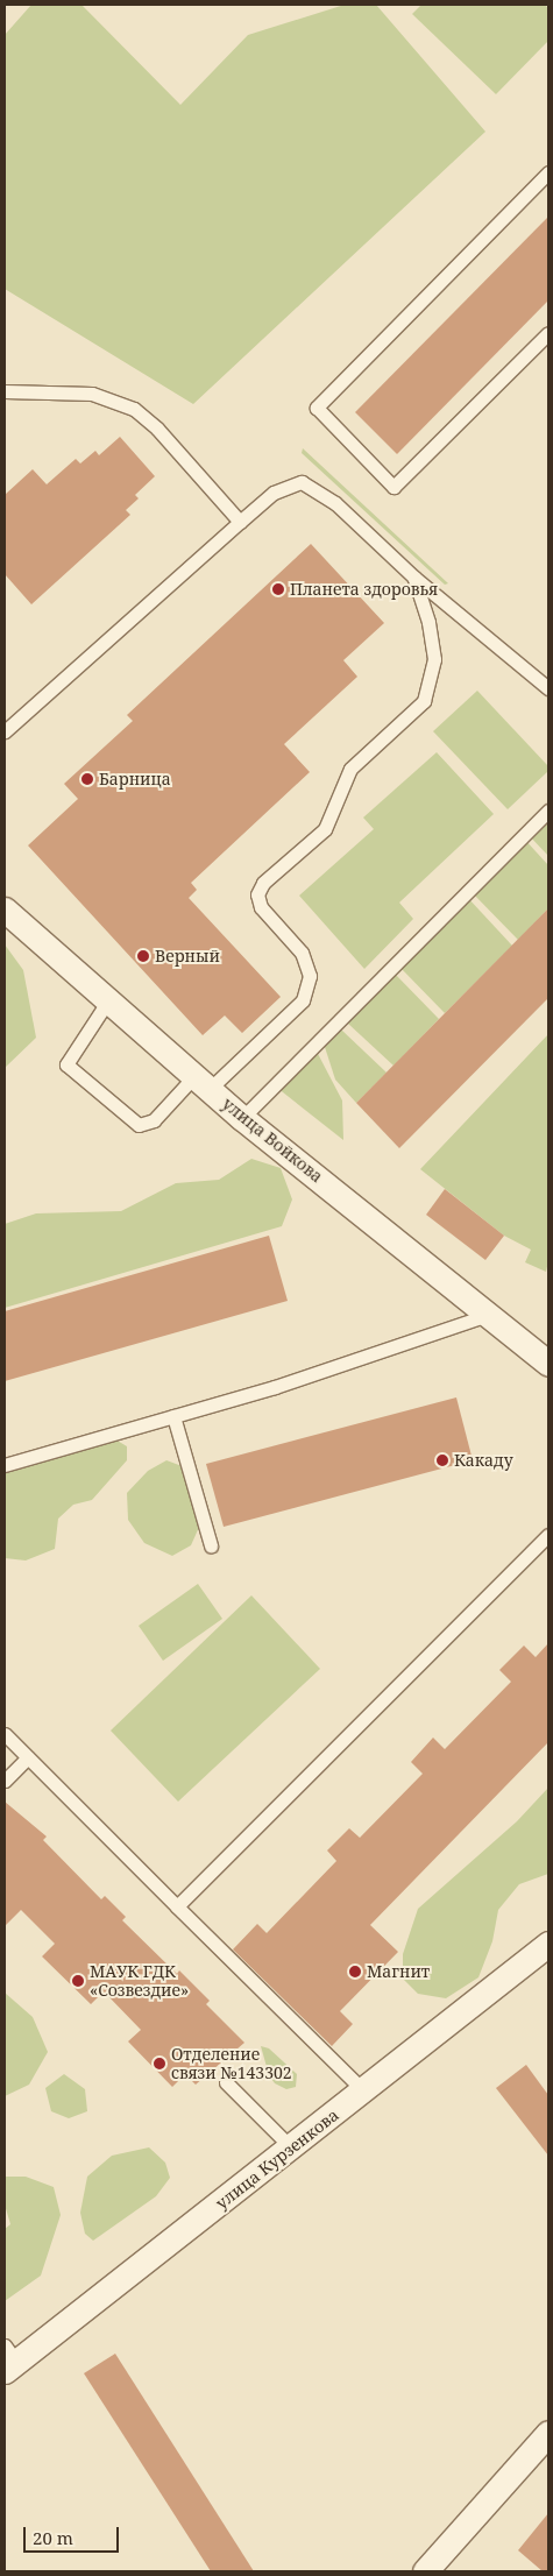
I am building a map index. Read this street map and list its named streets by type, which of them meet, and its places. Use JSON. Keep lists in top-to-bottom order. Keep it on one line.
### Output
{"streets":{"street":["улица Войкова","улица Курзенкова"]},"places":["Планета здоровья","Барница","Верный","Какаду","Магнит","МАУК ГДК «Созвездие»","Отделение связи №143302"],"scale_bar":"20 m"}
